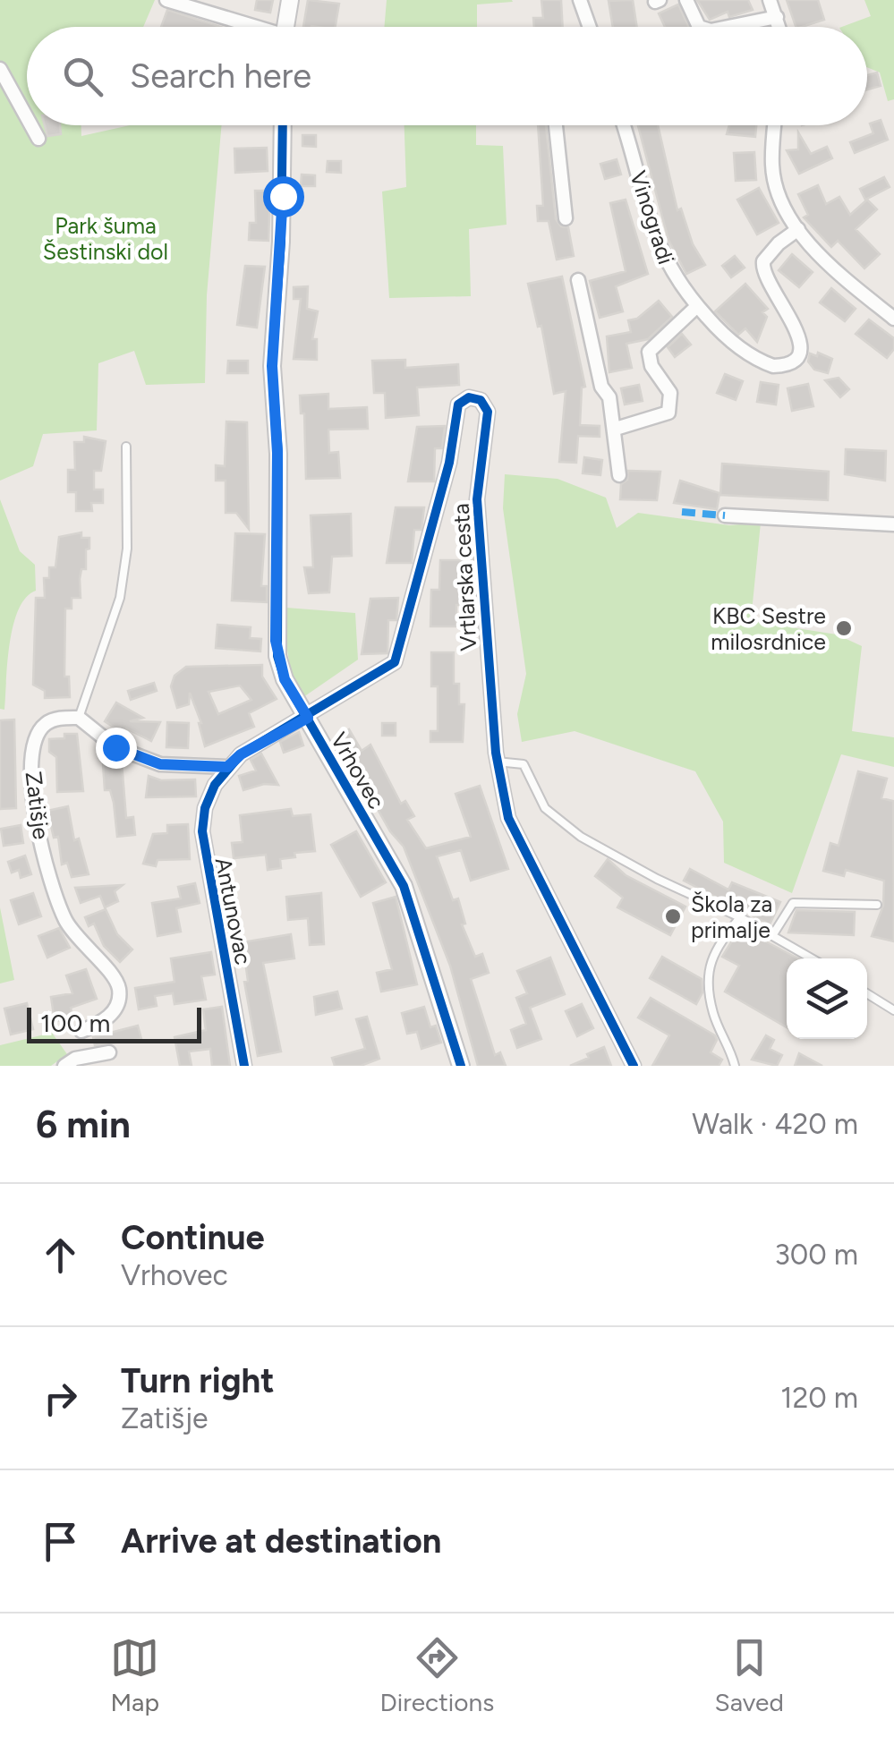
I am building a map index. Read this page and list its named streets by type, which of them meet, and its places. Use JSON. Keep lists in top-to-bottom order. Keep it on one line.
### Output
{"streets":{"street":["Vinogradi","Vrtlarska cesta","Vrhovec","Zatišje","Antunovac"]},"crossings":[["Vrtlarska cesta","Vrhovec"]],"parks":["Park šuma Šestinski dol"],"places":["KBC Sestre milosrdnice","Škola za primalje"],"scale_bar":"100 m","page":{"search":"Search here","scale":"100 m","heading":["6 min","Walk · 420 m"],"list":[["Continue","Vrhovec","300 m"],["Turn right","Zatišje","120 m"],"Arrive at destination"],"nav":["Map","Directions","Saved"]}}
